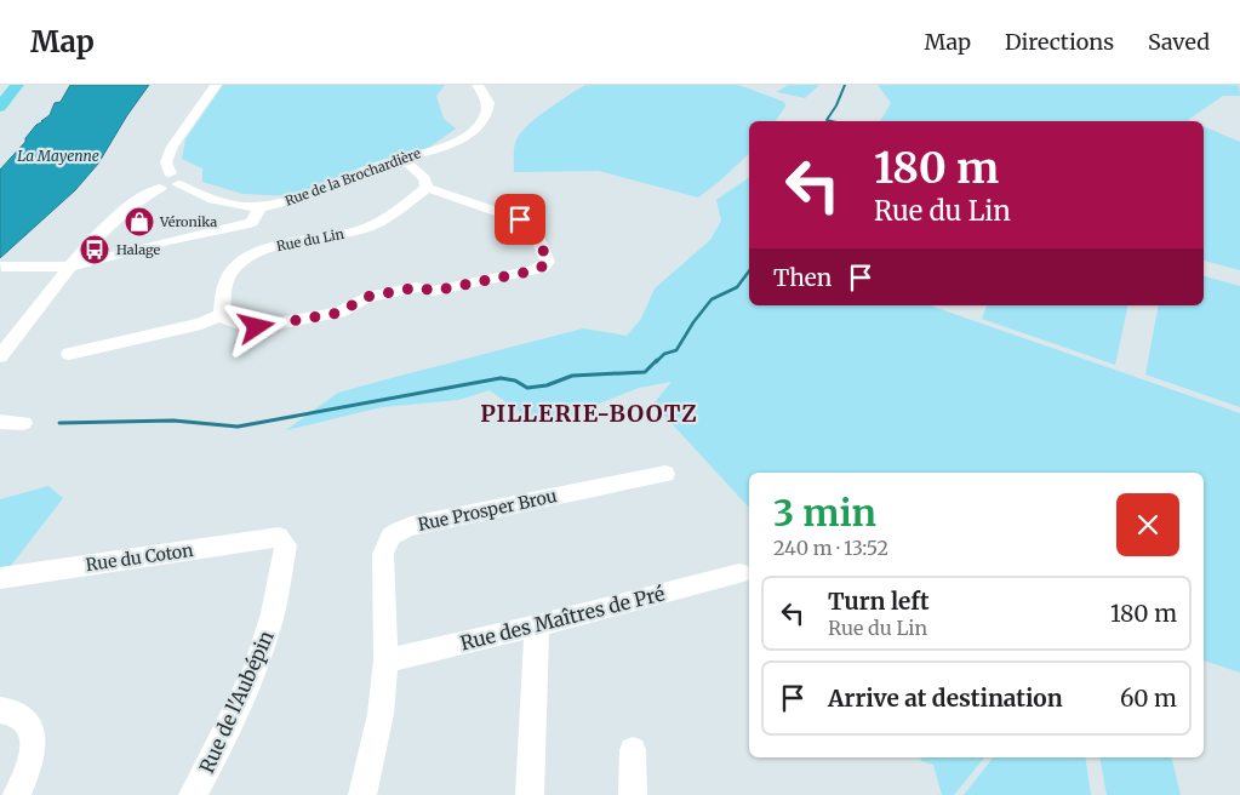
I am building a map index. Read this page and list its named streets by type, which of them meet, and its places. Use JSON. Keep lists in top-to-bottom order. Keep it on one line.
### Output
{"streets":{"street":["Rue de la Brochardière","Rue du Lin","Rue Prosper Brou","Rue du Coton","Rue des Maîtres de Pré","Rue de l'Aubépin"]},"crossings":[["Rue Prosper Brou","Rue des Maîtres de Pré"],["Rue du Coton","Rue de l'Aubépin"]],"districts":["PILLERIE-BOOTZ"],"water":["La Mayenne"],"places":{"shop":["Véronika"],"bus stop":["Halage"]},"page":{"header":"Map","nav":["Map","Directions","Saved"],"turn":["180 m","Rue du Lin"],"then":"Then","heading":["3 min","240 m · 13:52"],"list":[{"name":"Turn left","note":"Rue du Lin","value":"180 m"},{"name":"Arrive at destination","value":"60 m"}]}}
